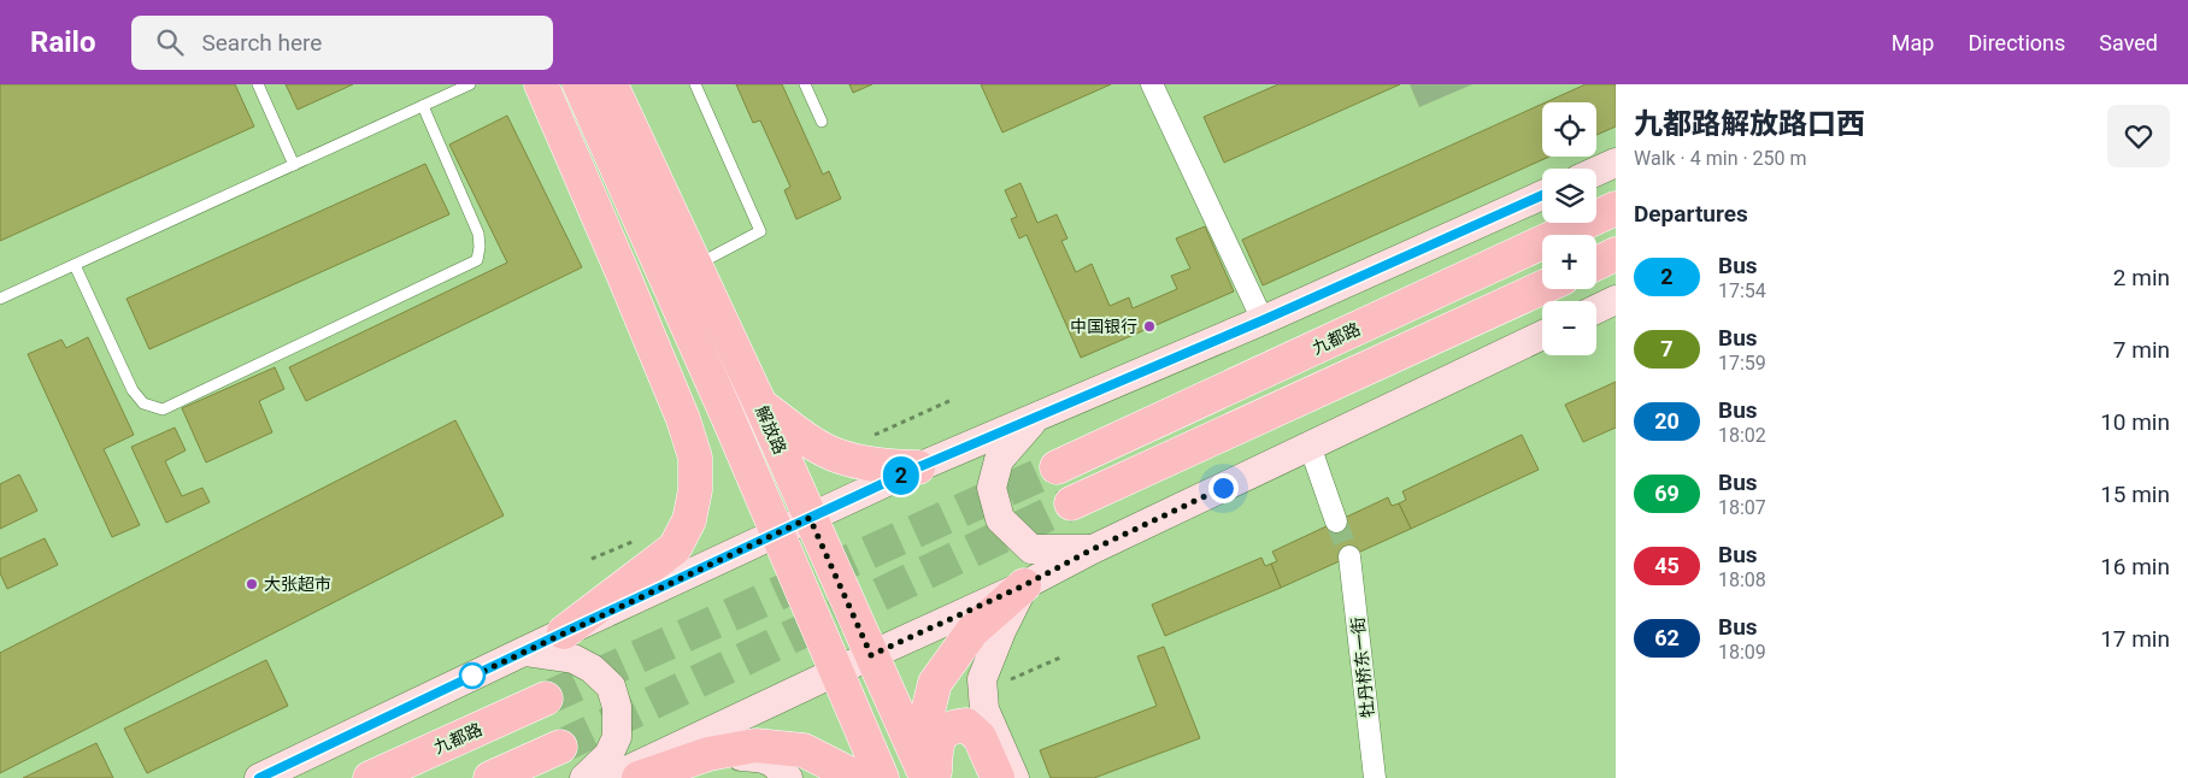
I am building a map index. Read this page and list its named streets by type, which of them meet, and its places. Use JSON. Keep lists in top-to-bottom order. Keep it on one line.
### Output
{"streets":{"main road":["九都路","解放路"],"street":["牡丹桥东一街"]},"places":["中国银行","大张超市"],"lines":["bus line 2"],"page":{"header":"Railo","search":"Search here","nav":["Map","Directions","Saved"],"on_map":"2","heading":[["九都路解放路口西","Walk · 4 min · 250 m"],"Departures"],"map_buttons":["+","−"],"list":[{"mark":"2","name":"Bus","note":"17:54","value":"2 min"},{"mark":"7","name":"Bus","note":"17:59","value":"7 min"},{"mark":"20","name":"Bus","note":"18:02","value":"10 min"},{"mark":"69","name":"Bus","note":"18:07","value":"15 min"},{"mark":"45","name":"Bus","note":"18:08","value":"16 min"},{"mark":"62","name":"Bus","note":"18:09","value":"17 min"}]}}
